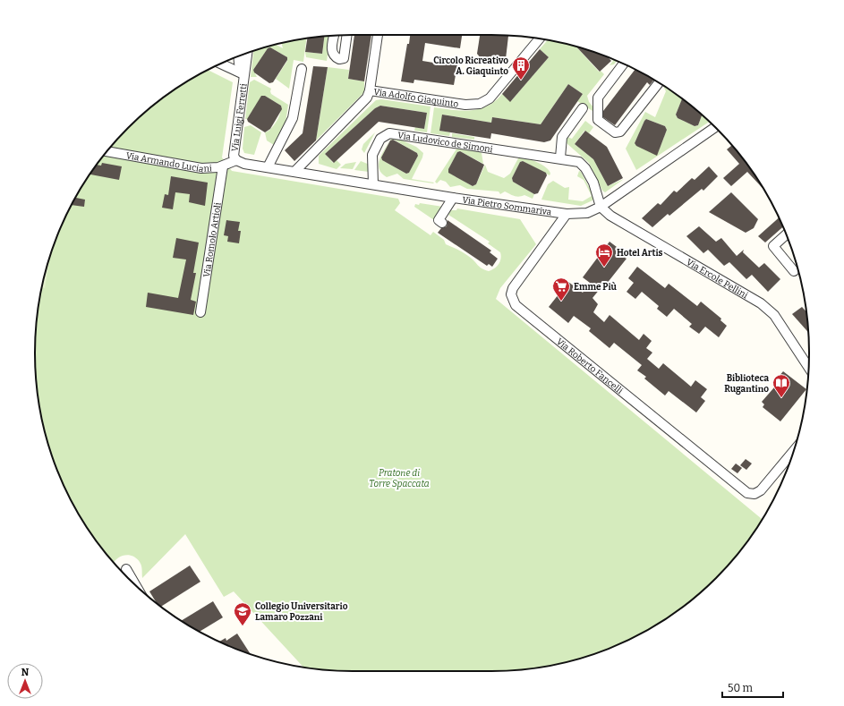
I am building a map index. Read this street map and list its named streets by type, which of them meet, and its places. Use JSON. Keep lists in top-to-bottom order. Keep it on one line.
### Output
{"streets":{"street":["Via Adolfo Giaquinto","Via Luigi Ferretti","Via Ludovico de Simoni","Via Armando Luciani","Via Pietro Sommariva","Via Romolo Artioli","Via Ercole Pellini","Via Roberto Fancelli"]},"crossings":[["Via Adolfo Giaquinto","Via Pietro Sommariva"],["Via Luigi Ferretti","Via Armando Luciani"],["Via Luigi Ferretti","Via Pietro Sommariva"],["Via Ludovico de Simoni","Via Pietro Sommariva"],["Via Ludovico de Simoni","Via Ercole Pellini"],["Via Armando Luciani","Via Pietro Sommariva"],["Via Armando Luciani","Via Romolo Artioli"],["Via Pietro Sommariva","Via Ercole Pellini"],["Via Pietro Sommariva","Via Roberto Fancelli"]],"parks":["Pratone di Torre Spaccata"],"places":{"building":["Circolo Ricreativo A. Giaquinto"],"hotel":["Hotel Artis"],"supermarket":["Emme Più"],"library":["Biblioteca Rugantino"],"school or university":["Collegio Universitario Lamaro Pozzani"]},"scale_bar":"50 m","north":"top"}
